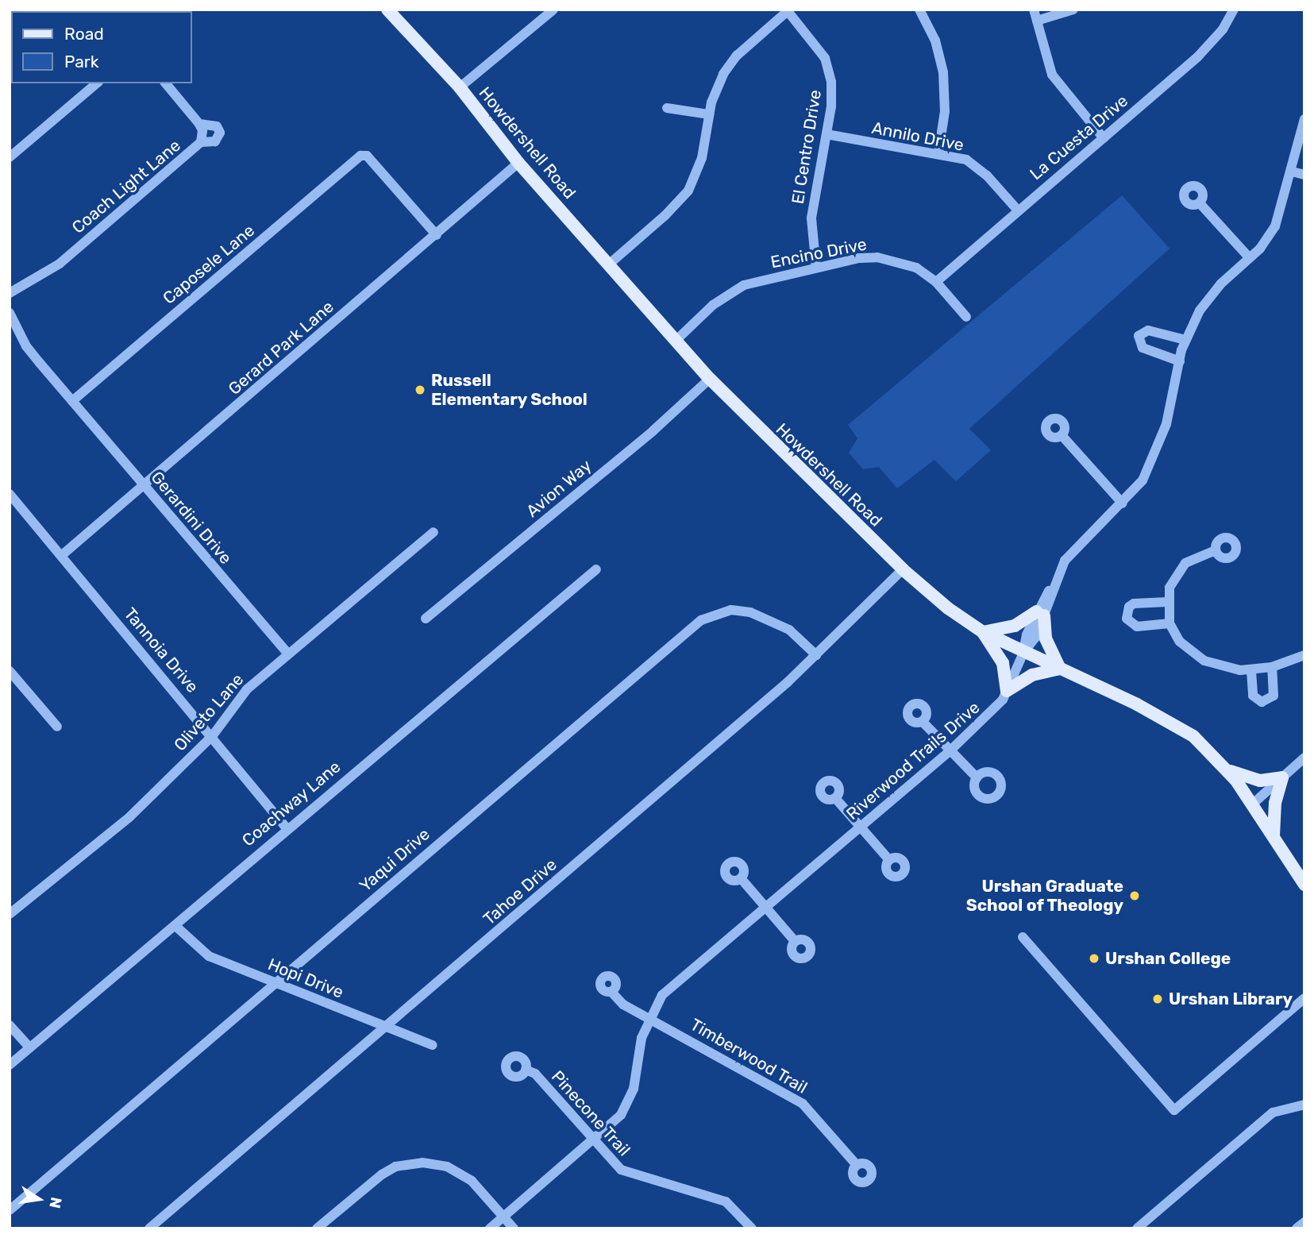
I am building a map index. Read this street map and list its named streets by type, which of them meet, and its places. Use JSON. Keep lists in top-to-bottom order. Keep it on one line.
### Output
{"streets":{"main road":["Howdershell Road"],"street":["Annilo Drive","La Cuesta Drive","El Centro Drive","Coach Light Lane","Encino Drive","Caposele Lane","Gerard Park Lane","Avion Way","Gerardini Drive","Tannoia Drive","Oliveto Lane","Riverwood Trails Drive","Coachway Lane","Yaqui Drive","Tahoe Drive","Hopi Drive","Timberwood Trail","Pinecone Trail"]},"crossings":[["Annilo Drive","La Cuesta Drive"],["Annilo Drive","El Centro Drive"],["La Cuesta Drive","Encino Drive"],["Howdershell Road","Encino Drive"],["Howdershell Road","Gerard Park Lane"],["Howdershell Road","Avion Way"],["Howdershell Road","Riverwood Trails Drive"],["Howdershell Road","Tahoe Drive"],["El Centro Drive","Encino Drive"],["Caposele Lane","Gerard Park Lane"],["Caposele Lane","Gerardini Drive"],["Gerard Park Lane","Gerardini Drive"],["Gerard Park Lane","Tannoia Drive"],["Gerardini Drive","Oliveto Lane"],["Tannoia Drive","Oliveto Lane"],["Tannoia Drive","Coachway Lane"],["Riverwood Trails Drive","Timberwood Trail"],["Riverwood Trails Drive","Pinecone Trail"],["Coachway Lane","Hopi Drive"],["Yaqui Drive","Tahoe Drive"],["Yaqui Drive","Hopi Drive"],["Tahoe Drive","Hopi Drive"]],"places":["Russell Elementary School","Urshan Graduate School of Theology","Urshan College","Urshan Library"],"legend":["Road","Park"],"north":"right"}
